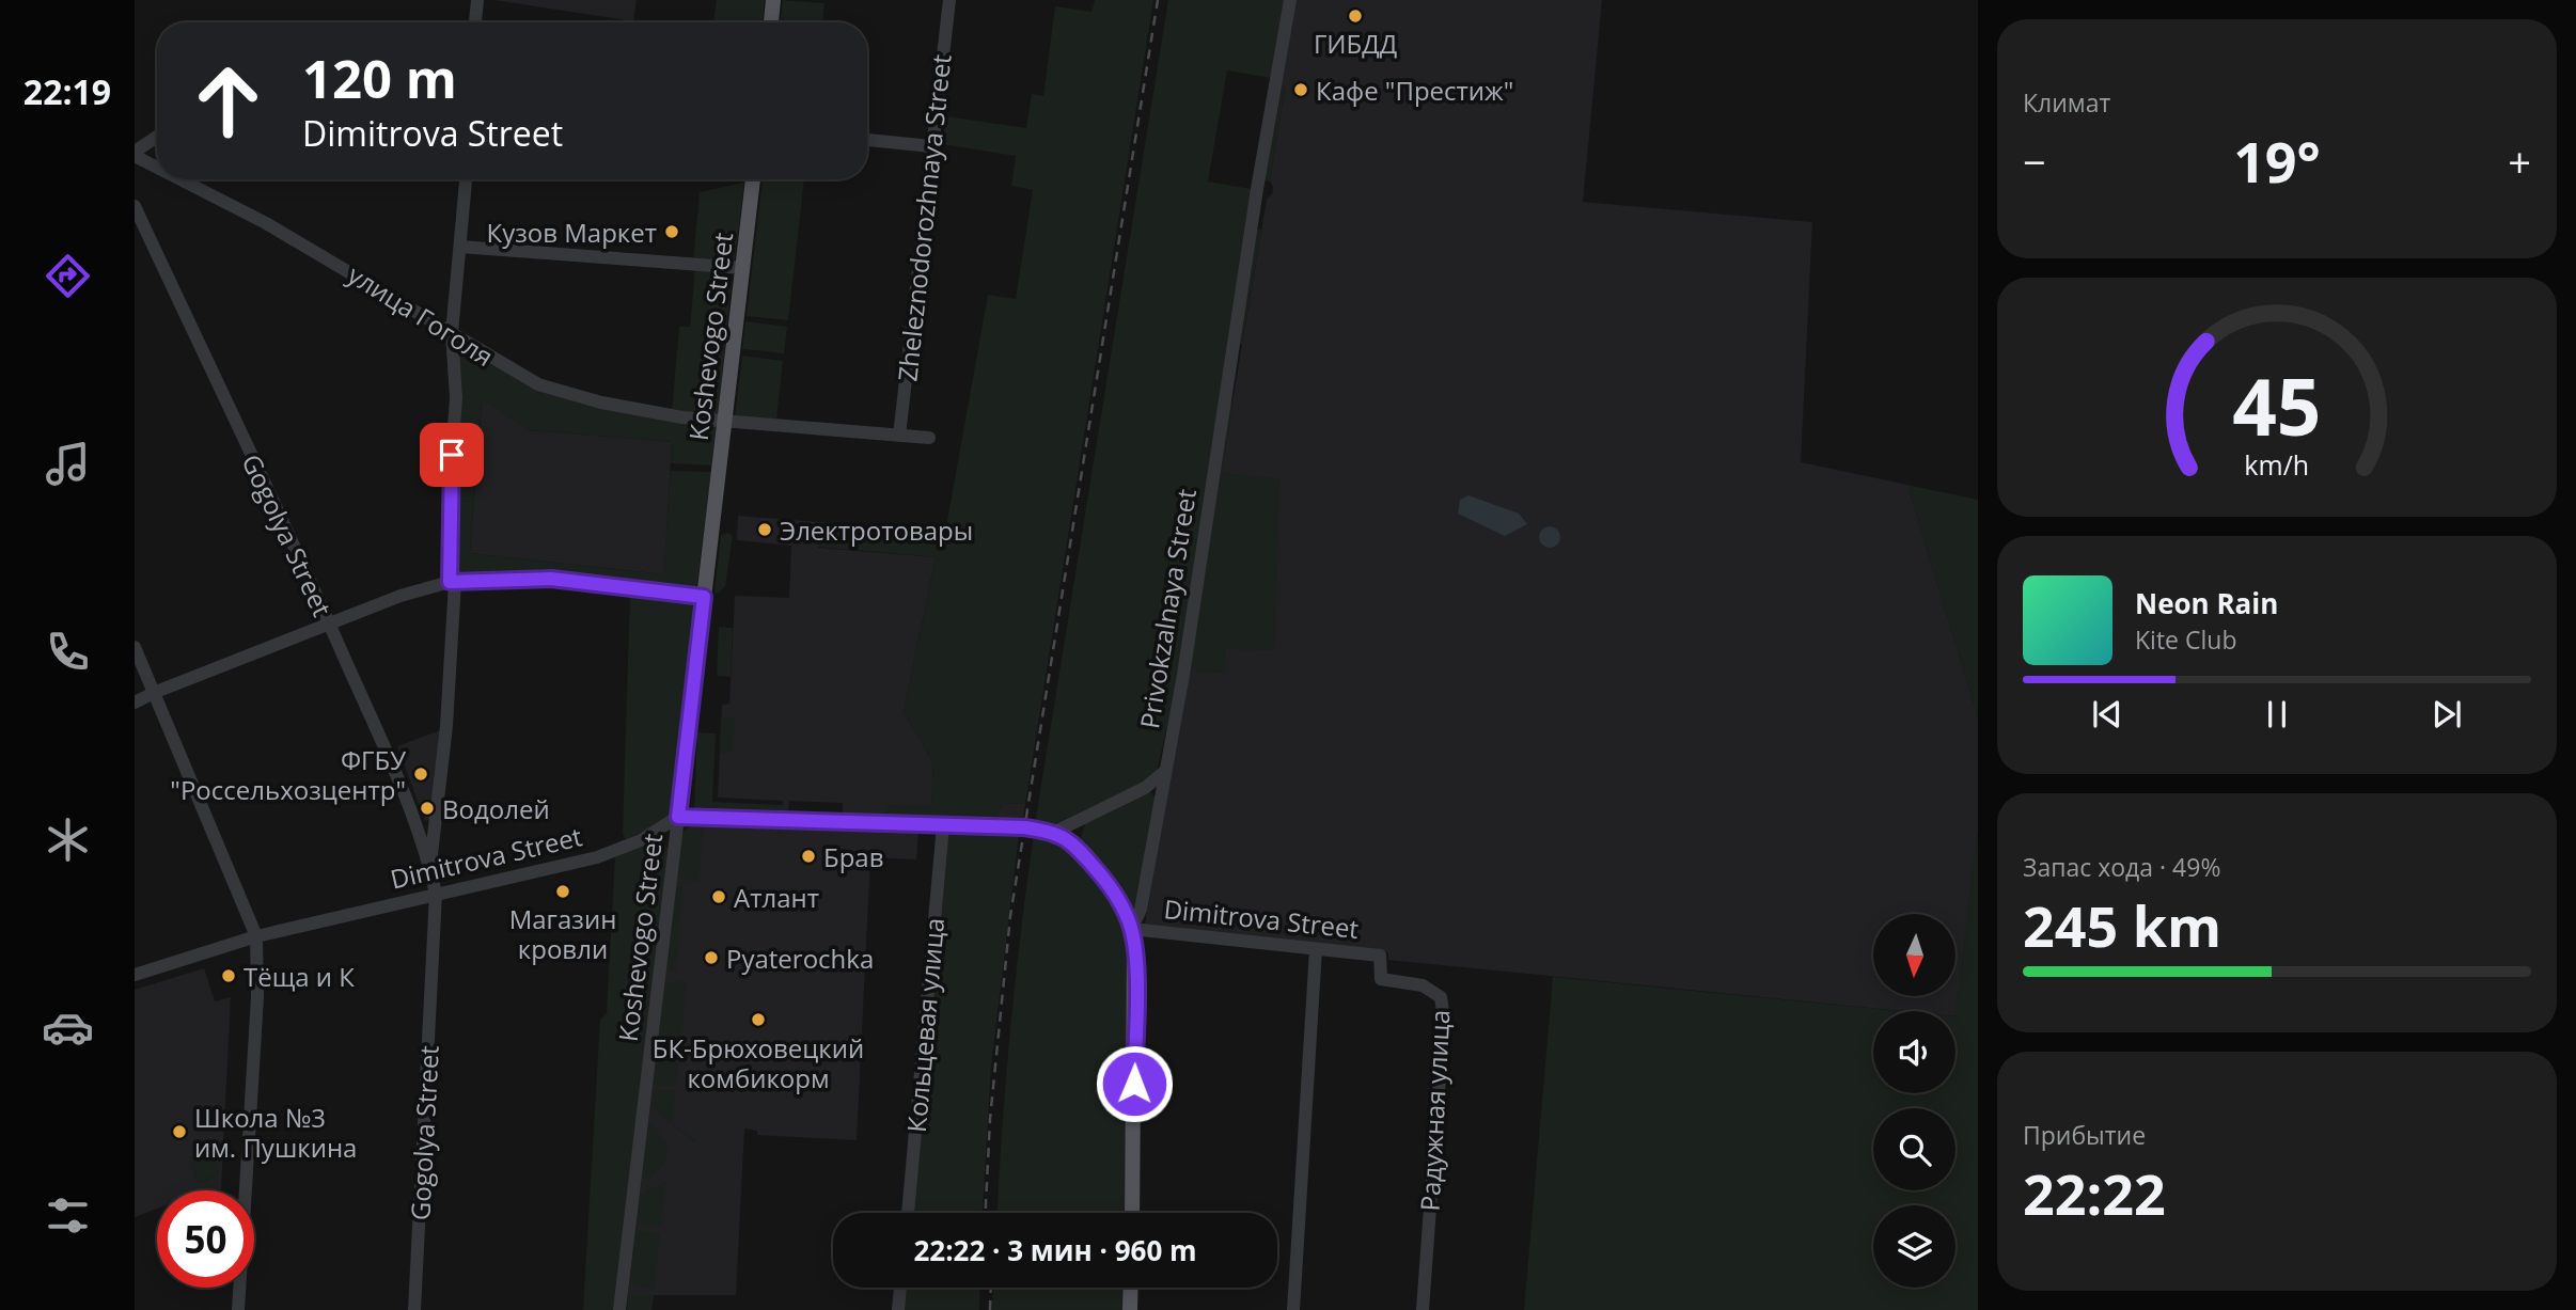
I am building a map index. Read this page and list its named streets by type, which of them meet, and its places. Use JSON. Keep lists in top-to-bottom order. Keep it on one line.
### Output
{"streets":{"main road":["Koshevogo Street","Privokzalnaya Street","Dimitrova Street"],"street":["Zheleznodorozhnaya Street","улица Гоголя","Gogolya Street","Кольцевая улица","Радужная улица"]},"crossings":[["улица Гоголя","Koshevogo Street"],["улица Гоголя","Gogolya Street"],["Koshevogo Street","Dimitrova Street"],["Gogolya Street","Dimitrova Street"],["Privokzalnaya Street","Dimitrova Street"],["Dimitrova Street","Радужная улица"]],"places":["ГИБДД","Кафе \"Престиж\"","Кузов Маркет","Электротовары","ФГБУ \"Россельхозцентр\"","Водолей","Брав","Магазин кровли","Атлант","Pyaterochka","Тёща и К","БК-Брюховецкий комбикорм","Школа №3 им. Пушкина"],"north":"bottom","page":{"tabs":"22:19","tile":["Климат",["Запас хода · 49%","245 km"],["Прибытие","22:22"]],"turn":["120 m","Dimitrova Street"],"heat":["−","19°","+"],"song":["Neon Rain","Kite Club"],"limit":"50","trip":"22:22 · 3 мин · 960 m","gauge":["45","km/h"]}}
